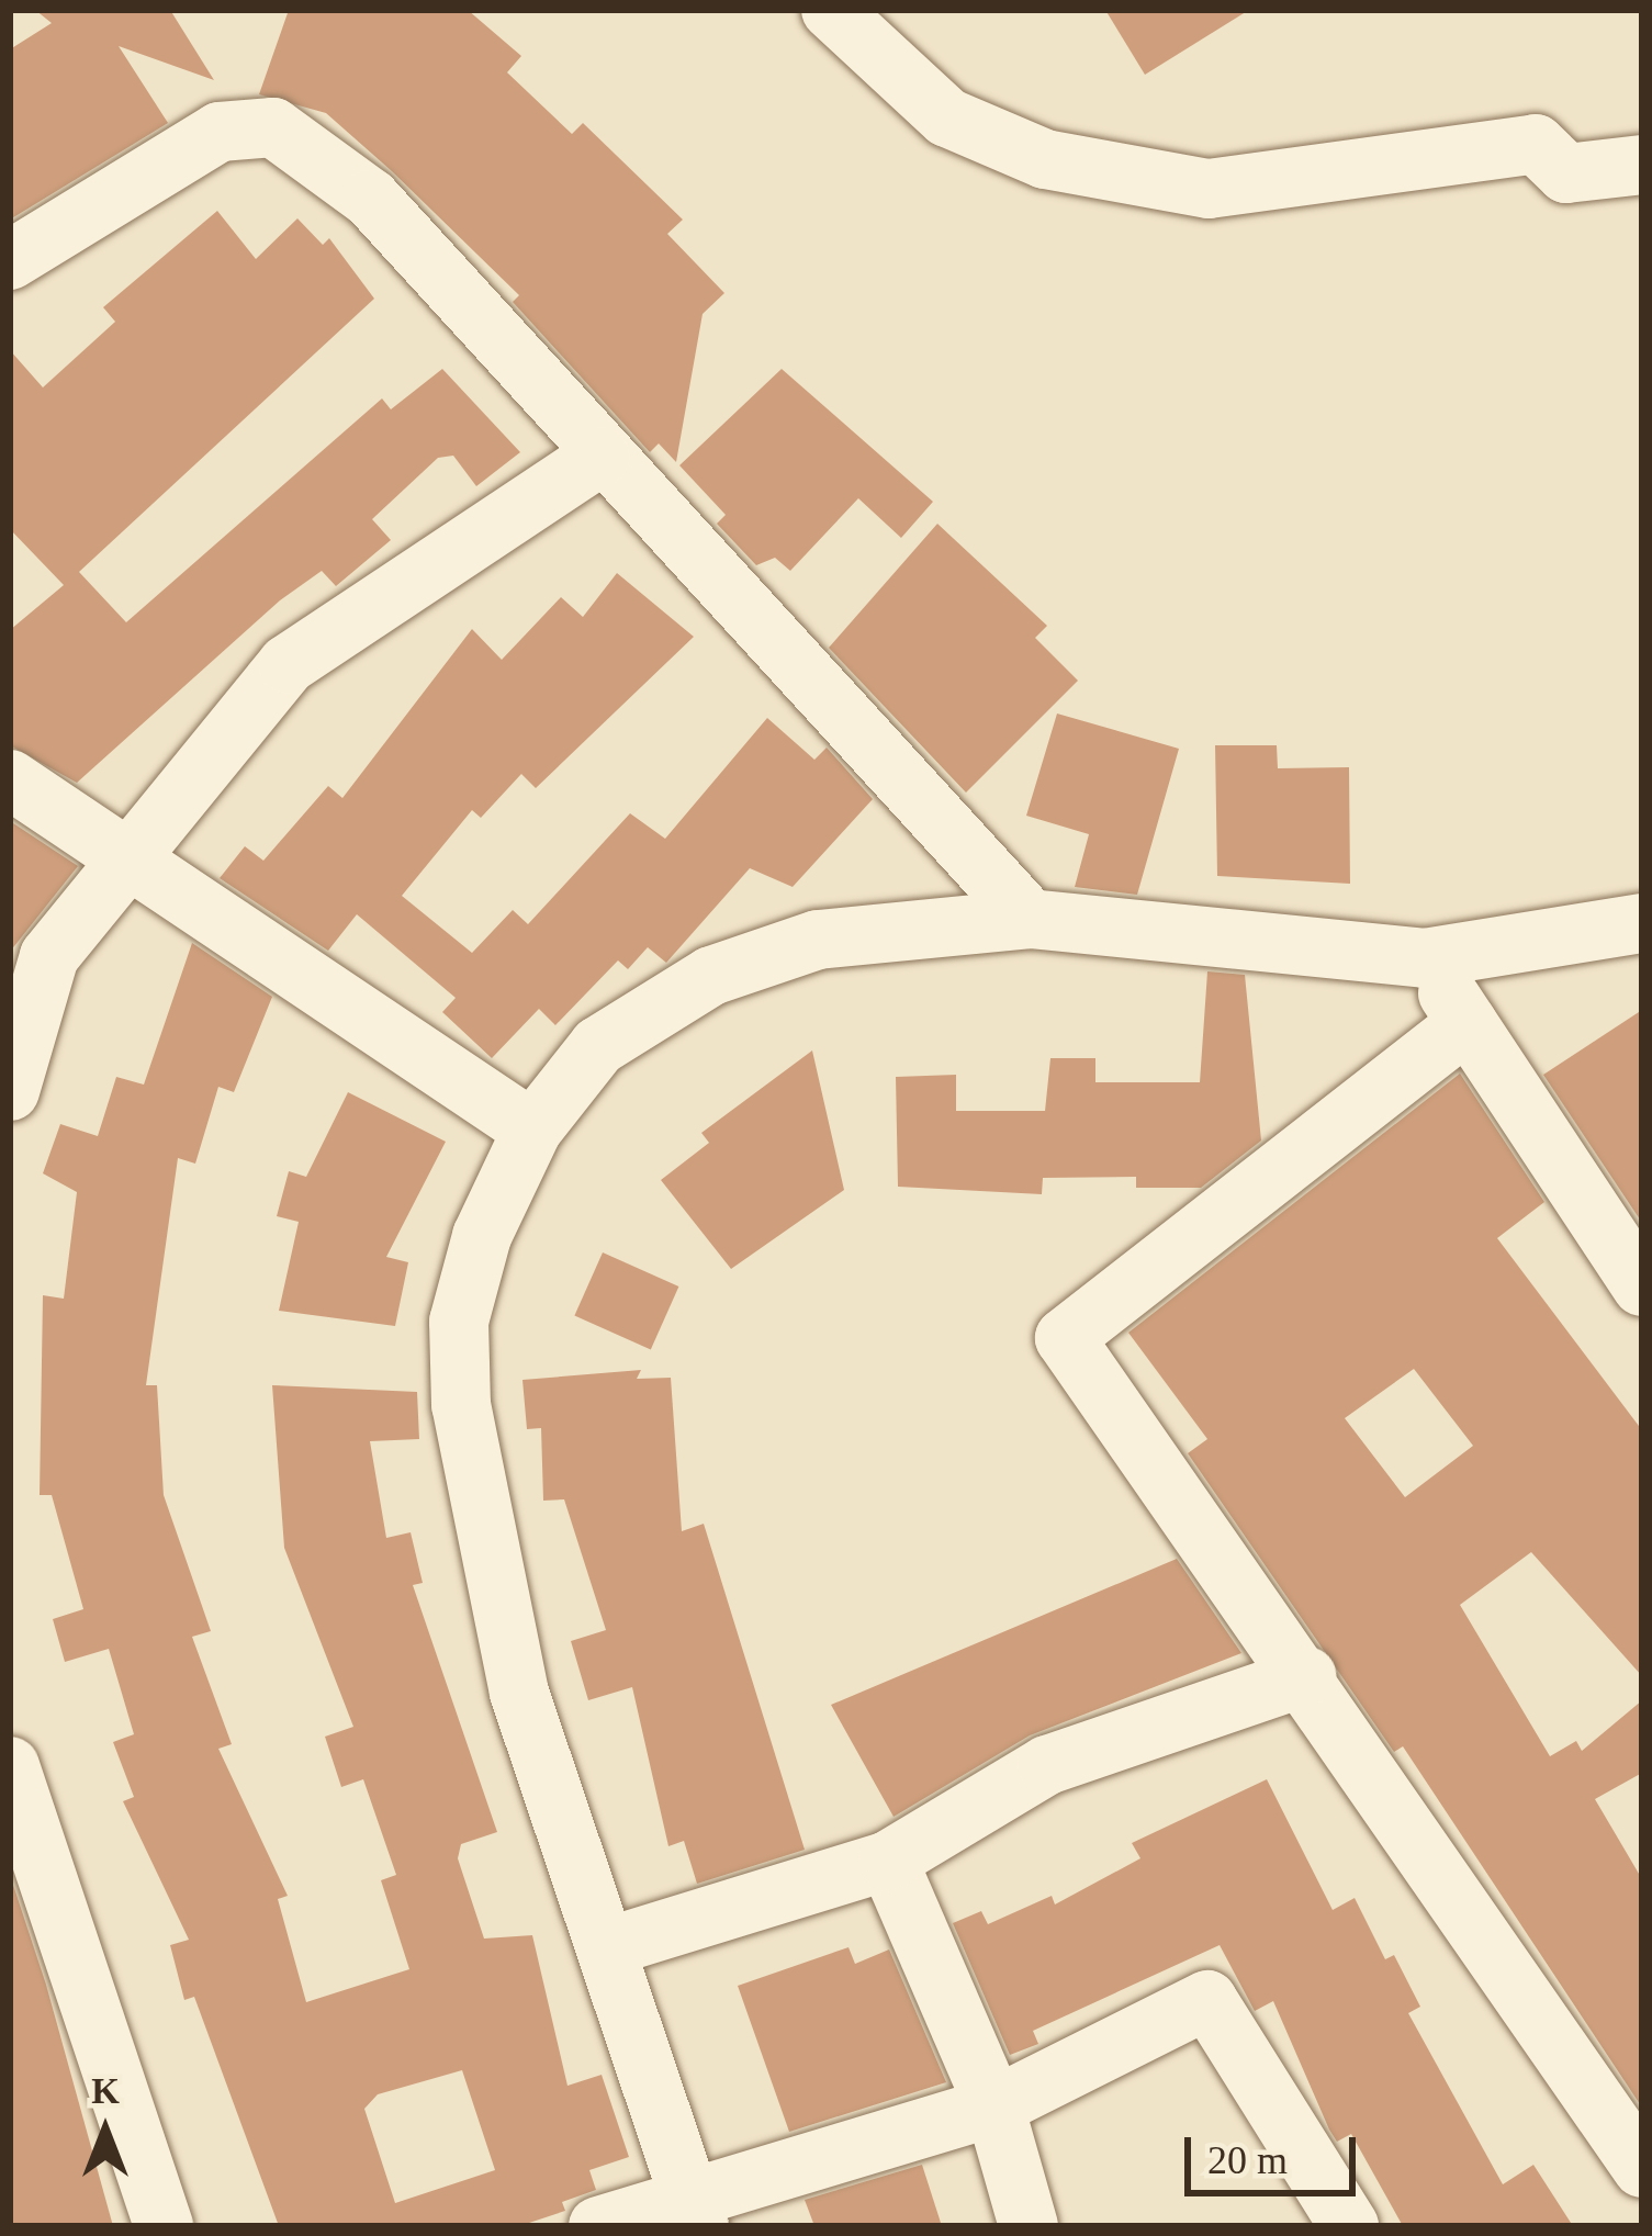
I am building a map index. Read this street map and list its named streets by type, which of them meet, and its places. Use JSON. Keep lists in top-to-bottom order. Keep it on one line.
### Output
{"scale_bar":"20 m","north":"top"}
